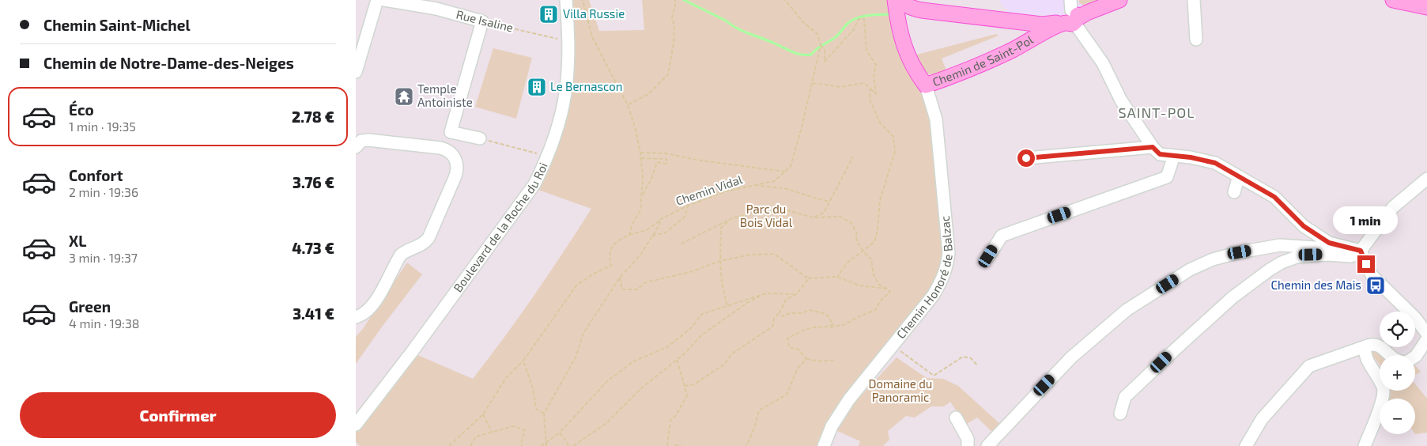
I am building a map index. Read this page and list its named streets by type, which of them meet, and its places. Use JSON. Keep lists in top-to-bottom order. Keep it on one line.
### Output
{"streets":{"main road":["Chemin de Saint-Pol"],"street":["Rue Isaline","Boulevard de la Roche du Roi","Chemin Honoré de Balzac"],"path":["Chemin Vidal"]},"crossings":[["Chemin de Saint-Pol","Chemin Honoré de Balzac"]],"districts":["SAINT-POL"],"parks":["Parc du Bois Vidal","Domaine du Panoramic"],"places":{"building":["Villa Russie","Le Bernascon"],"temple":["Temple Antoiniste"],"bus stop":["Chemin des Mais"]},"page":{"banner":["Chemin Saint-Michel","Chemin de Notre-Dame-des-Neiges"],"list":[{"name":"Éco","note":"1 min · 19:35","value":"2.78 €"},{"name":"Confort","note":"2 min · 19:36","value":"3.76 €"},{"name":"XL","note":"3 min · 19:37","value":"4.73 €"},{"name":"Green","note":"4 min · 19:38","value":"3.41 €"}],"bubble":"1 min","map_buttons":["+","−"],"buttons":"Confirmer"}}
